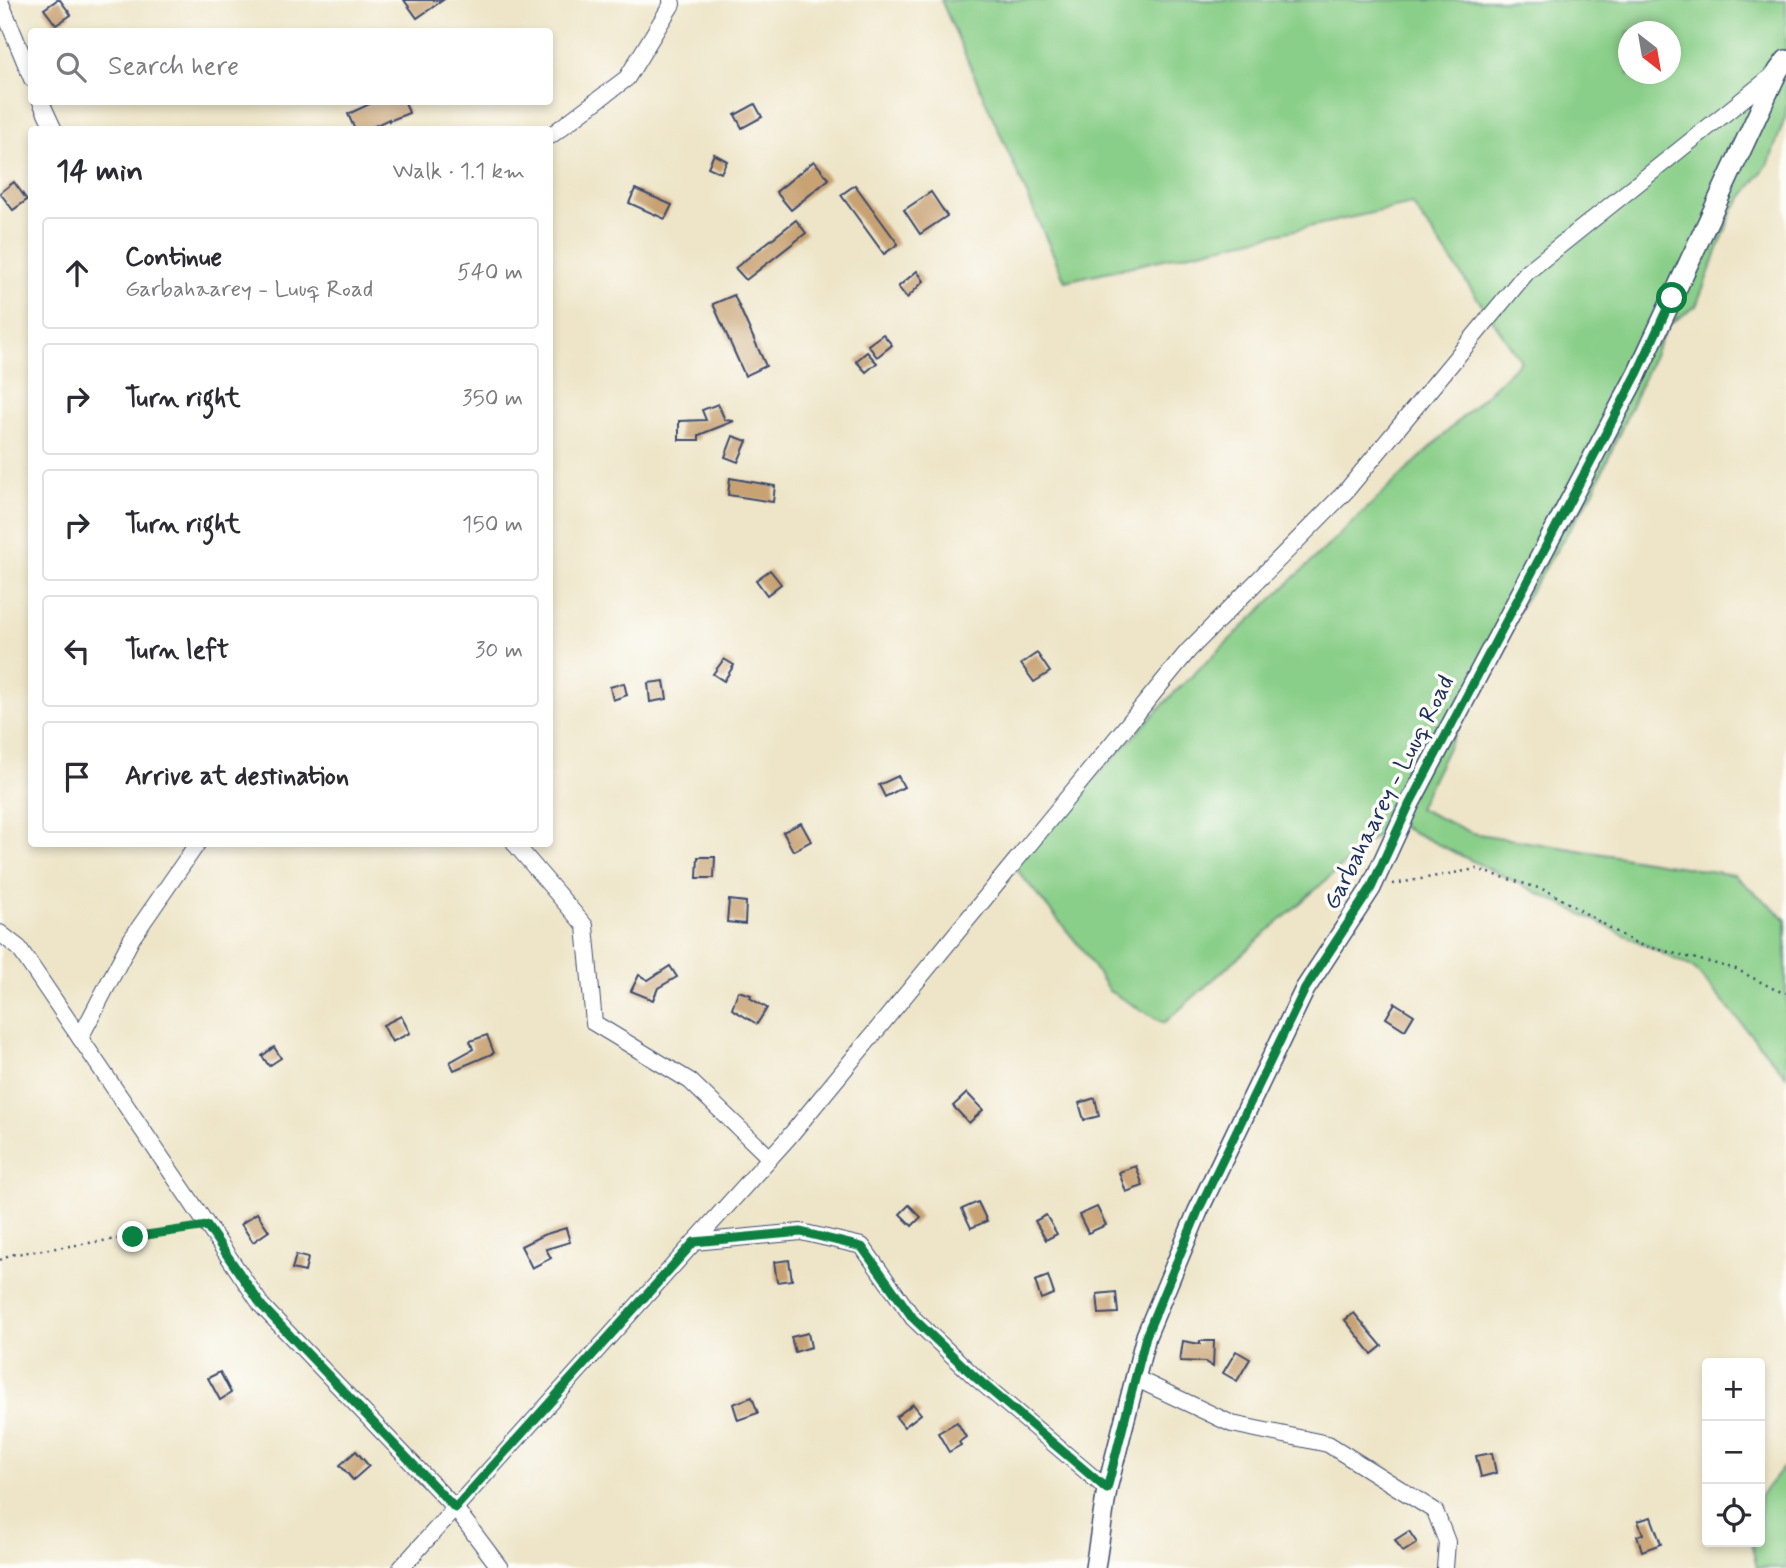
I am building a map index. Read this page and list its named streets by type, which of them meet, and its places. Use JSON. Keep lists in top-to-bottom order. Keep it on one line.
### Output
{"streets":{"street":["Garbahaarey - Luuq Road"]},"north":"bottom right","page":{"search":"Search here","heading":["14 min","Walk · 1.1 km"],"list":[["Continue","Garbahaarey - Luuq Road","540 m"],["Turn right","350 m"],["Turn right","150 m"],["Turn left","30 m"],"Arrive at destination"],"map_buttons":["+","−"]}}
